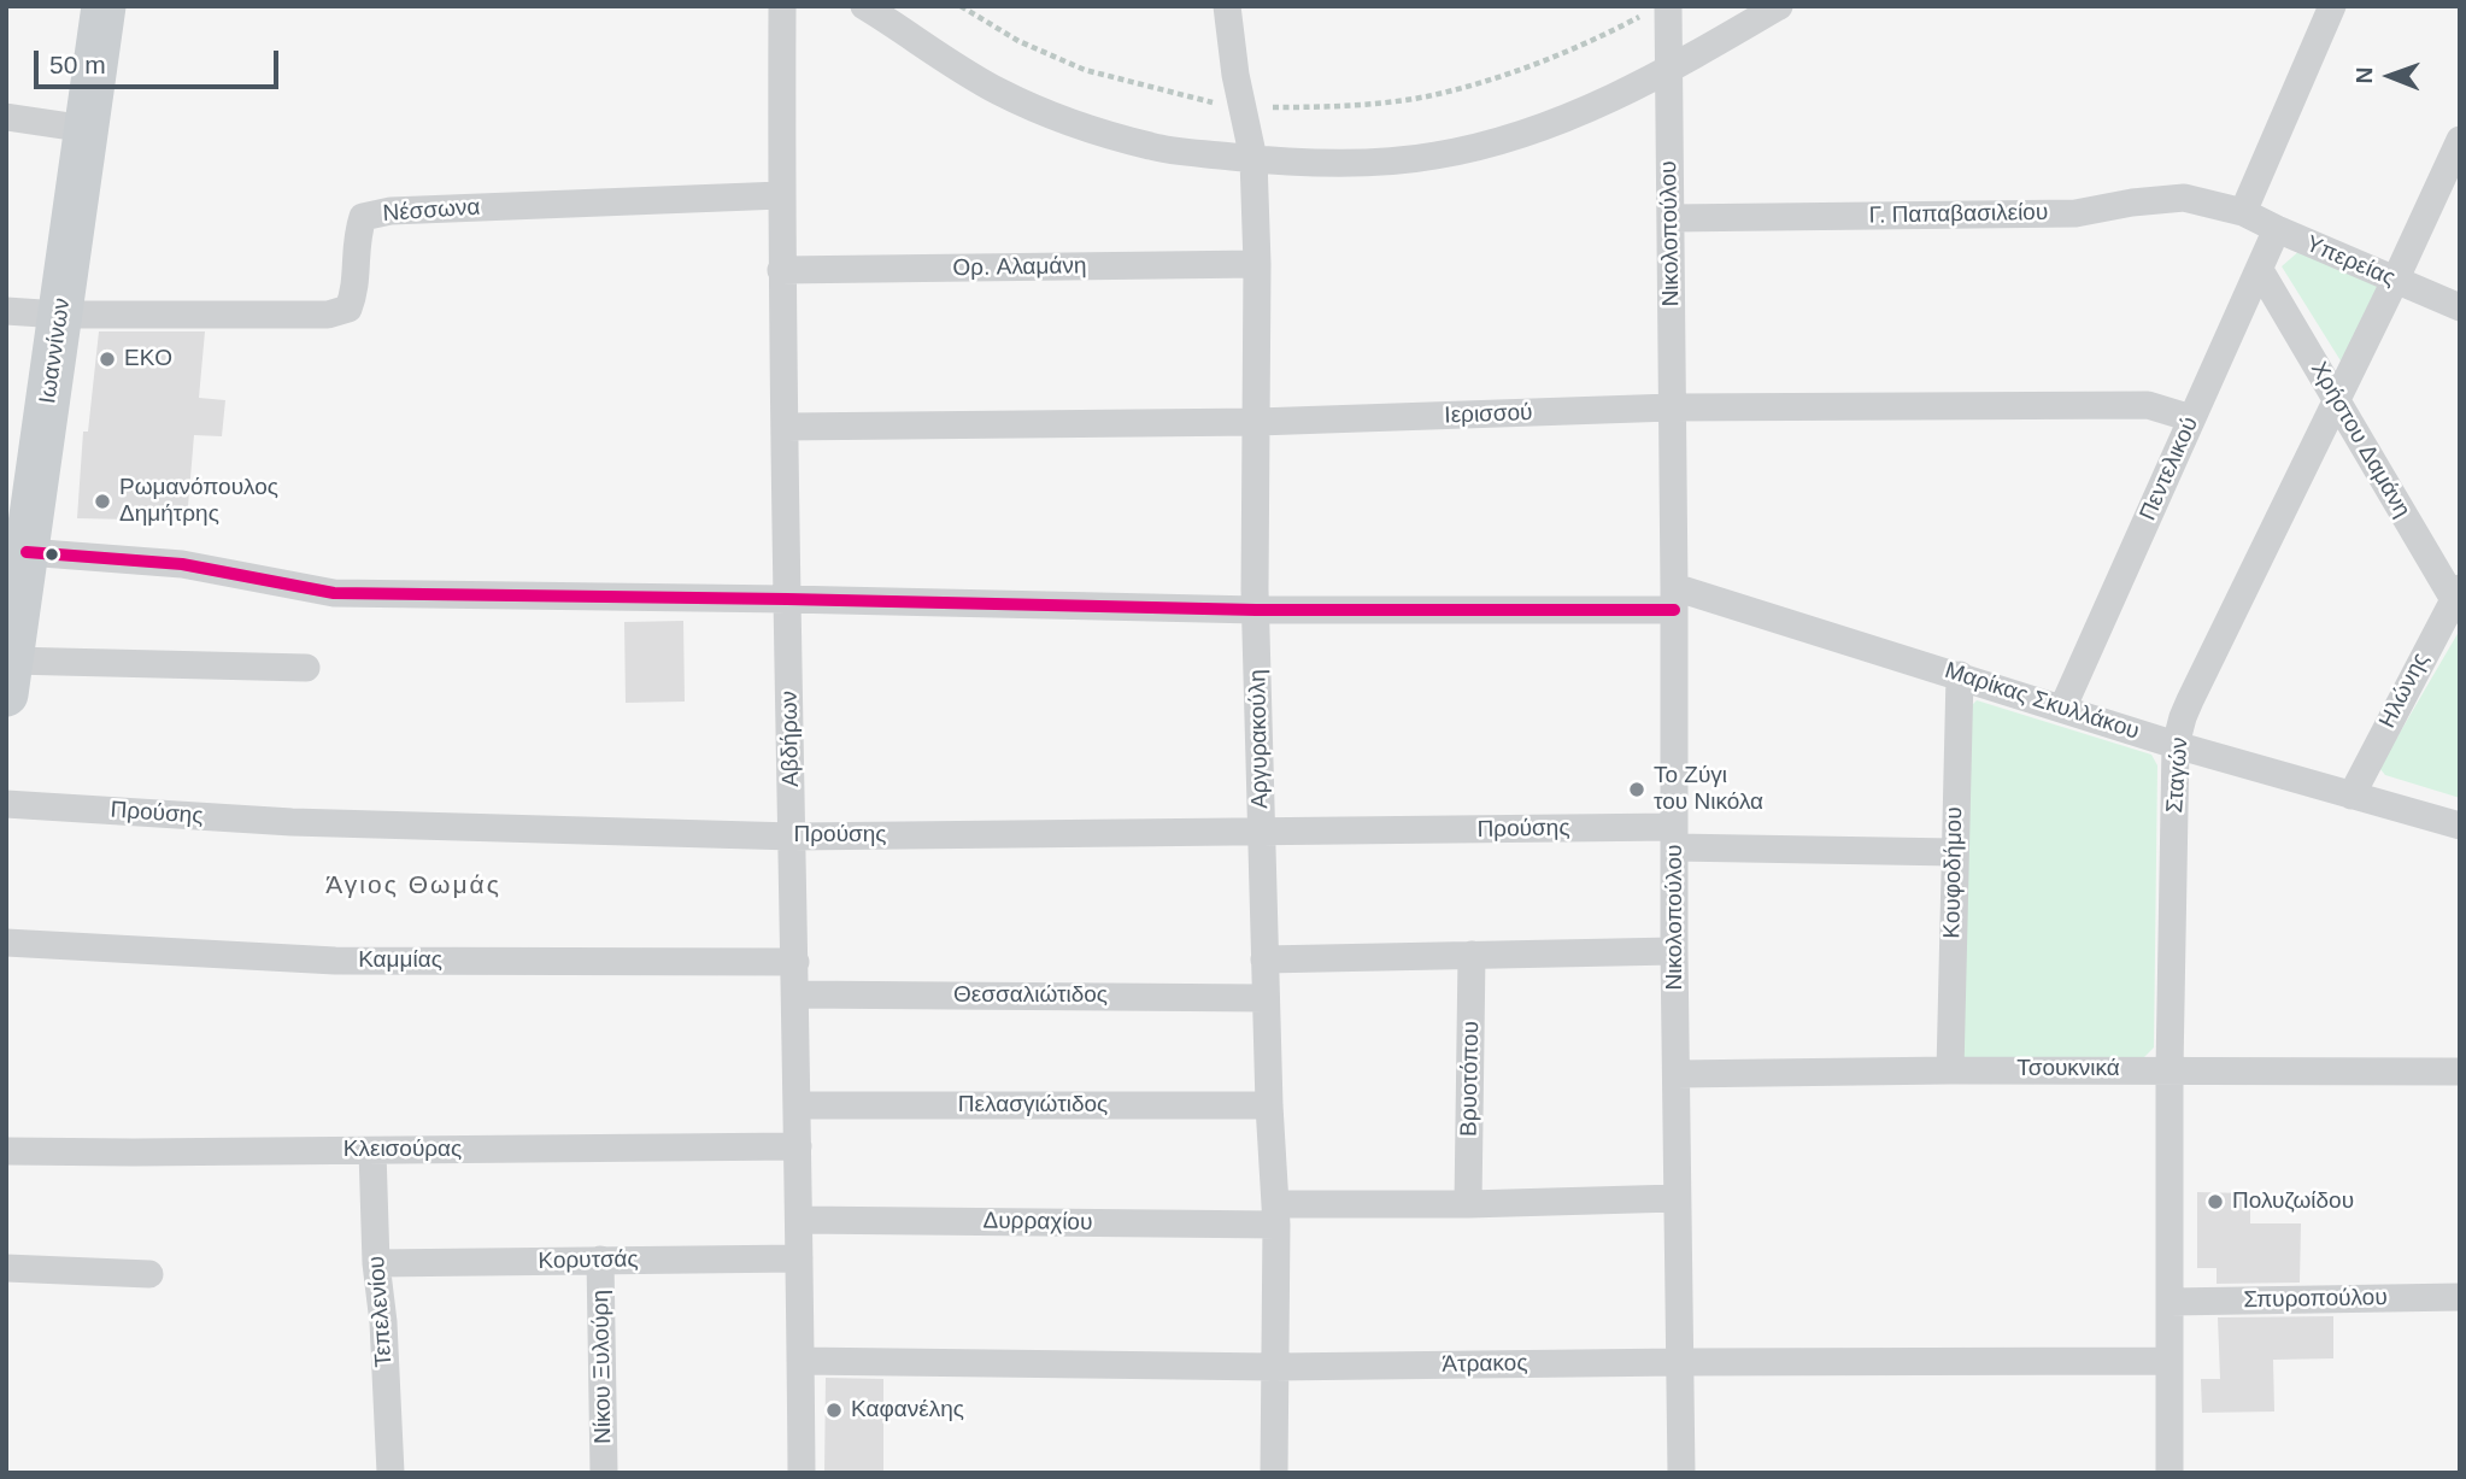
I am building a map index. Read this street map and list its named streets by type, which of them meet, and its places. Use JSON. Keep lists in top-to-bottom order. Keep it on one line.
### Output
{"streets":{"main road":["Ιωαννίνων"],"street":["Νέσσωνα","Γ. Παπαβασιλείου","Νικολοπούλου","Υπερείας","Ορ. Αλαμάνη","Ιερισσού","Χρήστου Δαμάνη","Πεντελικού","Ηλώνης","Μαρίκας Σκυλλάκου","Αβδήρων","Αργυρακούλη","Σταγών","Προύσης","Κουφοδήμου","Καμμίας","Θεσσαλιώτιδος","Τσουκνικά","Βρυοτόπου","Πελασγιώτιδος","Κλεισούρας","Δυρραχίου","Κορυτσάς","Σπυροπούλου","Τεπελενίου","Άτρακος","Νίκου Ξυλούρη"]},"crossings":[["Νέσσωνα","Ιωαννίνων"],["Νέσσωνα","Αβδήρων"],["Γ. Παπαβασιλείου","Νικολοπούλου"],["Γ. Παπαβασιλείου","Υπερείας"],["Νικολοπούλου","Ιερισσού"],["Νικολοπούλου","Μαρίκας Σκυλλάκου"],["Νικολοπούλου","Προύσης"],["Νικολοπούλου","Τσουκνικά"],["Νικολοπούλου","Δυρραχίου"],["Νικολοπούλου","Άτρακος"],["Υπερείας","Πεντελικού"],["Υπερείας","Σταγών"],["Ορ. Αλαμάνη","Αβδήρων"],["Ορ. Αλαμάνη","Αργυρακούλη"],["Ιωαννίνων","Μαρίκας Σκυλλάκου"],["Ιερισσού","Πεντελικού"],["Ιερισσού","Αβδήρων"],["Ιερισσού","Αργυρακούλη"],["Χρήστου Δαμάνη","Πεντελικού"],["Χρήστου Δαμάνη","Ηλώνης"],["Χρήστου Δαμάνη","Σταγών"],["Πεντελικού","Μαρίκας Σκυλλάκου"],["Ηλώνης","Μαρίκας Σκυλλάκου"],["Μαρίκας Σκυλλάκου","Αβδήρων"],["Μαρίκας Σκυλλάκου","Αργυρακούλη"],["Μαρίκας Σκυλλάκου","Σταγών"],["Μαρίκας Σκυλλάκου","Κουφοδήμου"],["Αβδήρων","Προύσης"],["Αβδήρων","Καμμίας"],["Αβδήρων","Θεσσαλιώτιδος"],["Αβδήρων","Πελασγιώτιδος"],["Αβδήρων","Κλεισούρας"],["Αβδήρων","Δυρραχίου"],["Αβδήρων","Κορυτσάς"],["Αβδήρων","Άτρακος"],["Αργυρακούλη","Προύσης"],["Αργυρακούλη","Θεσσαλιώτιδος"],["Αργυρακούλη","Πελασγιώτιδος"],["Αργυρακούλη","Δυρραχίου"],["Αργυρακούλη","Άτρακος"],["Σταγών","Τσουκνικά"],["Σταγών","Σπυροπούλου"],["Σταγών","Άτρακος"],["Προύσης","Κουφοδήμου"],["Κουφοδήμου","Τσουκνικά"],["Βρυοτόπου","Δυρραχίου"],["Κλεισούρας","Τεπελενίου"],["Κορυτσάς","Τεπελενίου"],["Κορυτσάς","Νίκου Ξυλούρη"]],"districts":["Άγιος Θωμάς"],"places":["EKO","Ρωμανόπουλος Δημήτρης","Το Ζύγι του Νικόλα","Πολυζωίδου","Καφανέλης"],"scale_bar":"50 m","north":"left"}
